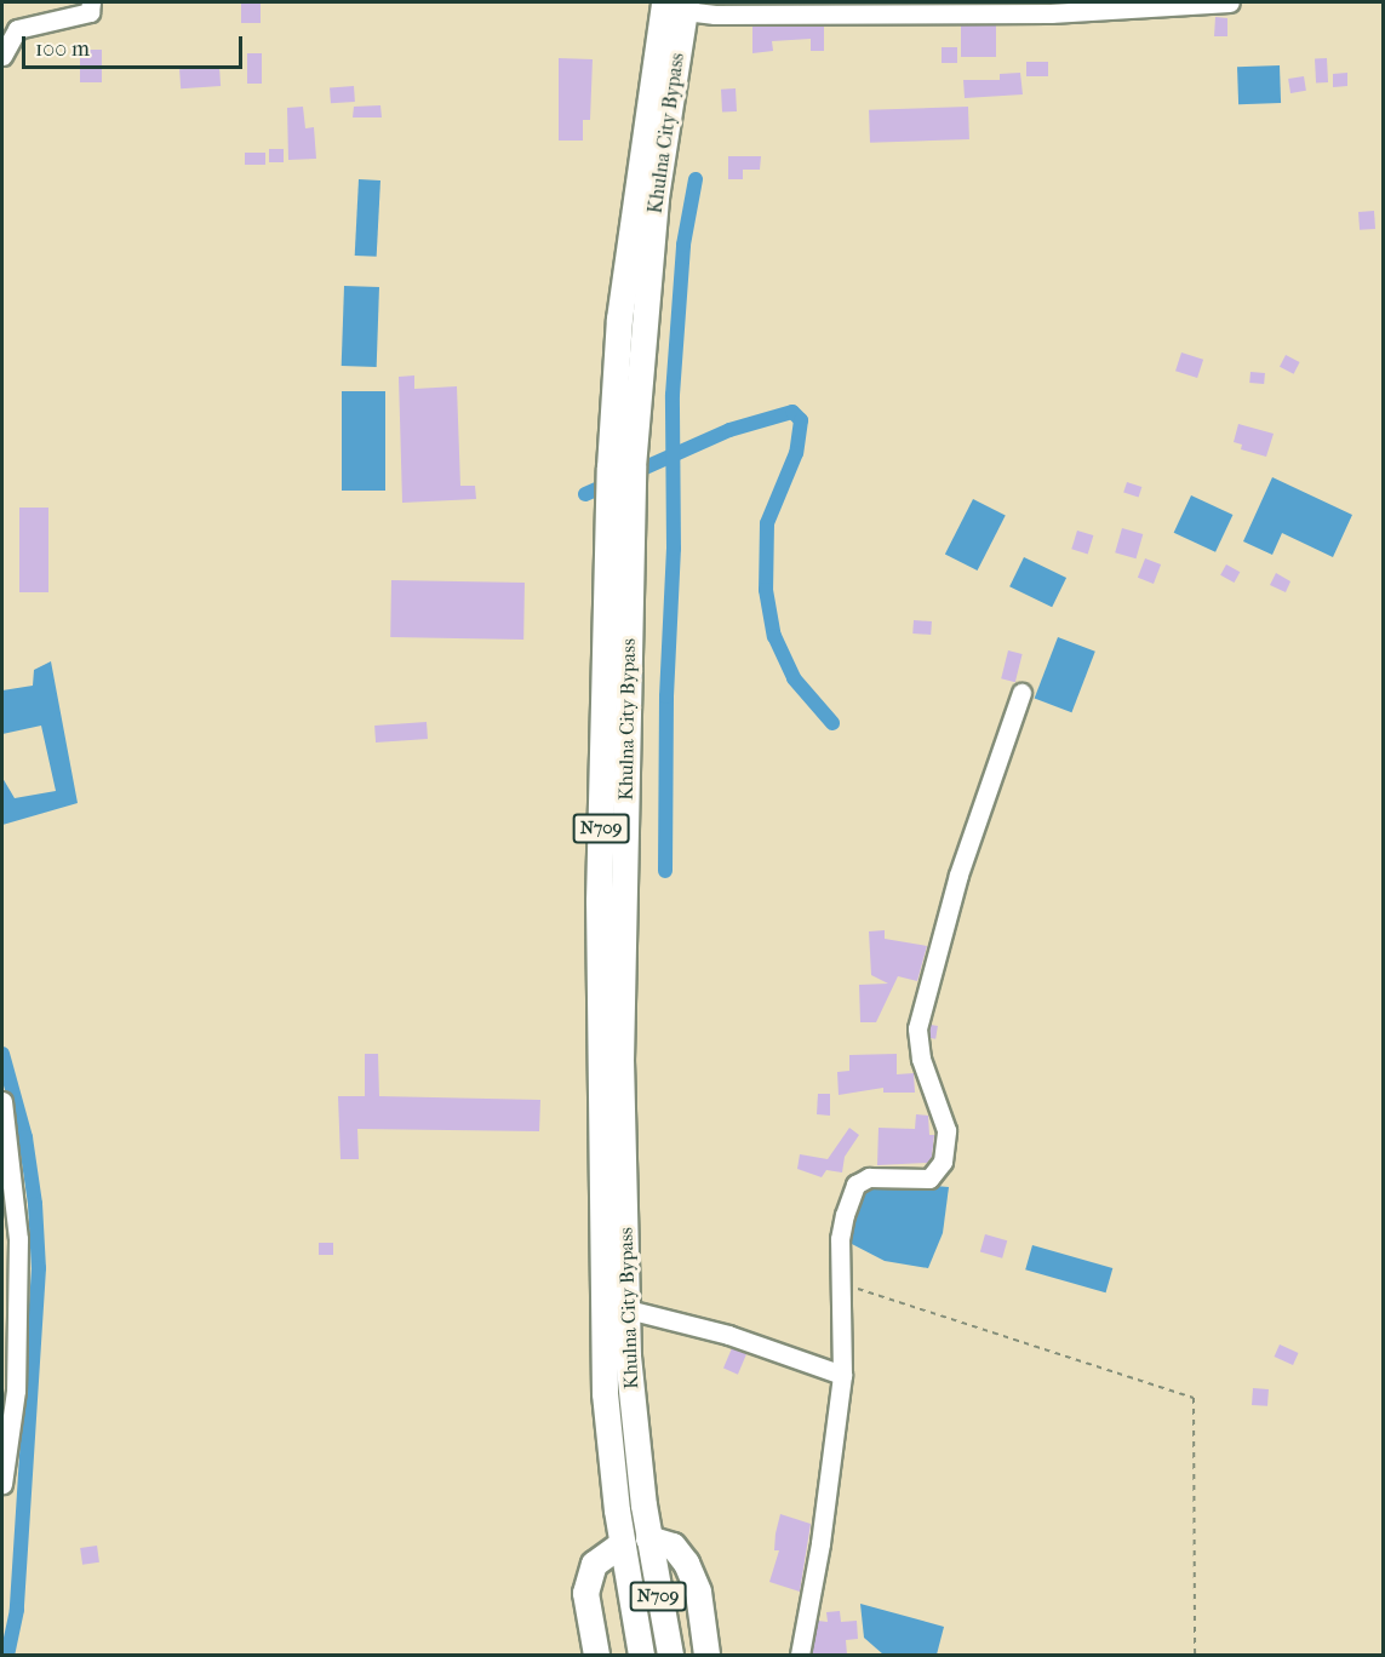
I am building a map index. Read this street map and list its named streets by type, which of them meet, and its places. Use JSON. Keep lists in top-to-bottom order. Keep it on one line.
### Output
{"streets":{"highway":["Khulna City Bypass","N709"]},"scale_bar":"100 m"}
